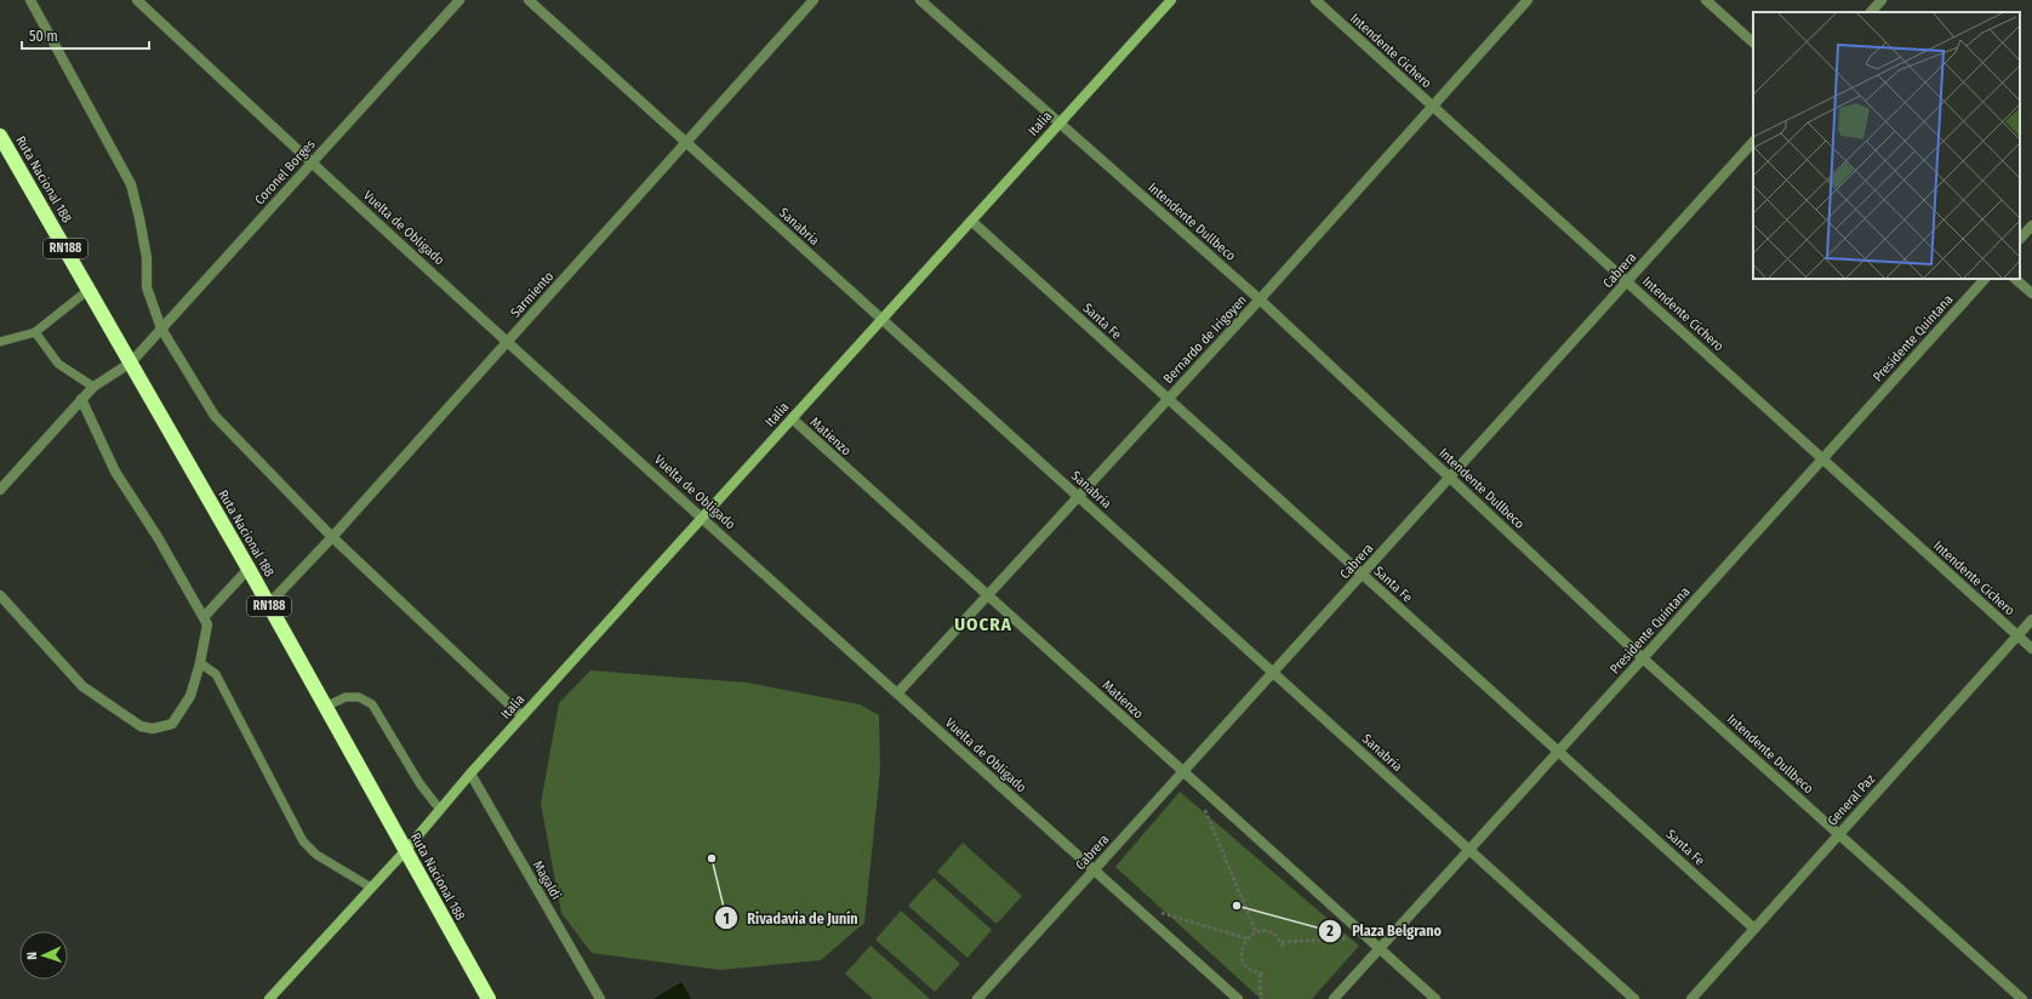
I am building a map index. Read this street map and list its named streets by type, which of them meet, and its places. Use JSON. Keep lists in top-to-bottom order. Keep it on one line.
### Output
{"streets":{"highway":["Ruta Nacional 188","RN188"],"street":["Intendente Cichero","Italia","Coronel Borges","Intendente Dullbeco","Sanabria","Vuelta de Obligado","Cabrera","Sarmiento","Santa Fe","Presidente Quintana","Bernardo de Irigoyen","Matienzo","General Paz","Magaldi"]},"crossings":[["Intendente Cichero","Cabrera"],["Intendente Cichero","Presidente Quintana"],["Intendente Cichero","Bernardo de Irigoyen"],["Intendente Cichero","General Paz"],["Italia","Ruta Nacional 188"],["Italia","Intendente Dullbeco"],["Italia","Sanabria"],["Italia","Vuelta de Obligado"],["Italia","Santa Fe"],["Italia","Matienzo"],["Italia","Magaldi"],["Coronel Borges","Ruta Nacional 188"],["Coronel Borges","Vuelta de Obligado"],["Ruta Nacional 188","Sarmiento"],["Intendente Dullbeco","Cabrera"],["Intendente Dullbeco","Presidente Quintana"],["Intendente Dullbeco","Bernardo de Irigoyen"],["Intendente Dullbeco","General Paz"],["Sanabria","Cabrera"],["Sanabria","Sarmiento"],["Sanabria","Presidente Quintana"],["Sanabria","Bernardo de Irigoyen"],["Vuelta de Obligado","Cabrera"],["Vuelta de Obligado","Sarmiento"],["Vuelta de Obligado","Bernardo de Irigoyen"],["Cabrera","Santa Fe"],["Cabrera","Matienzo"],["Santa Fe","Presidente Quintana"],["Santa Fe","Bernardo de Irigoyen"],["Santa Fe","General Paz"],["Presidente Quintana","Matienzo"],["Bernardo de Irigoyen","Matienzo"]],"districts":["UOCRA"],"places":["Rivadavia de Junín","Plaza Belgrano"],"scale_bar":"50 m","north":"left"}
